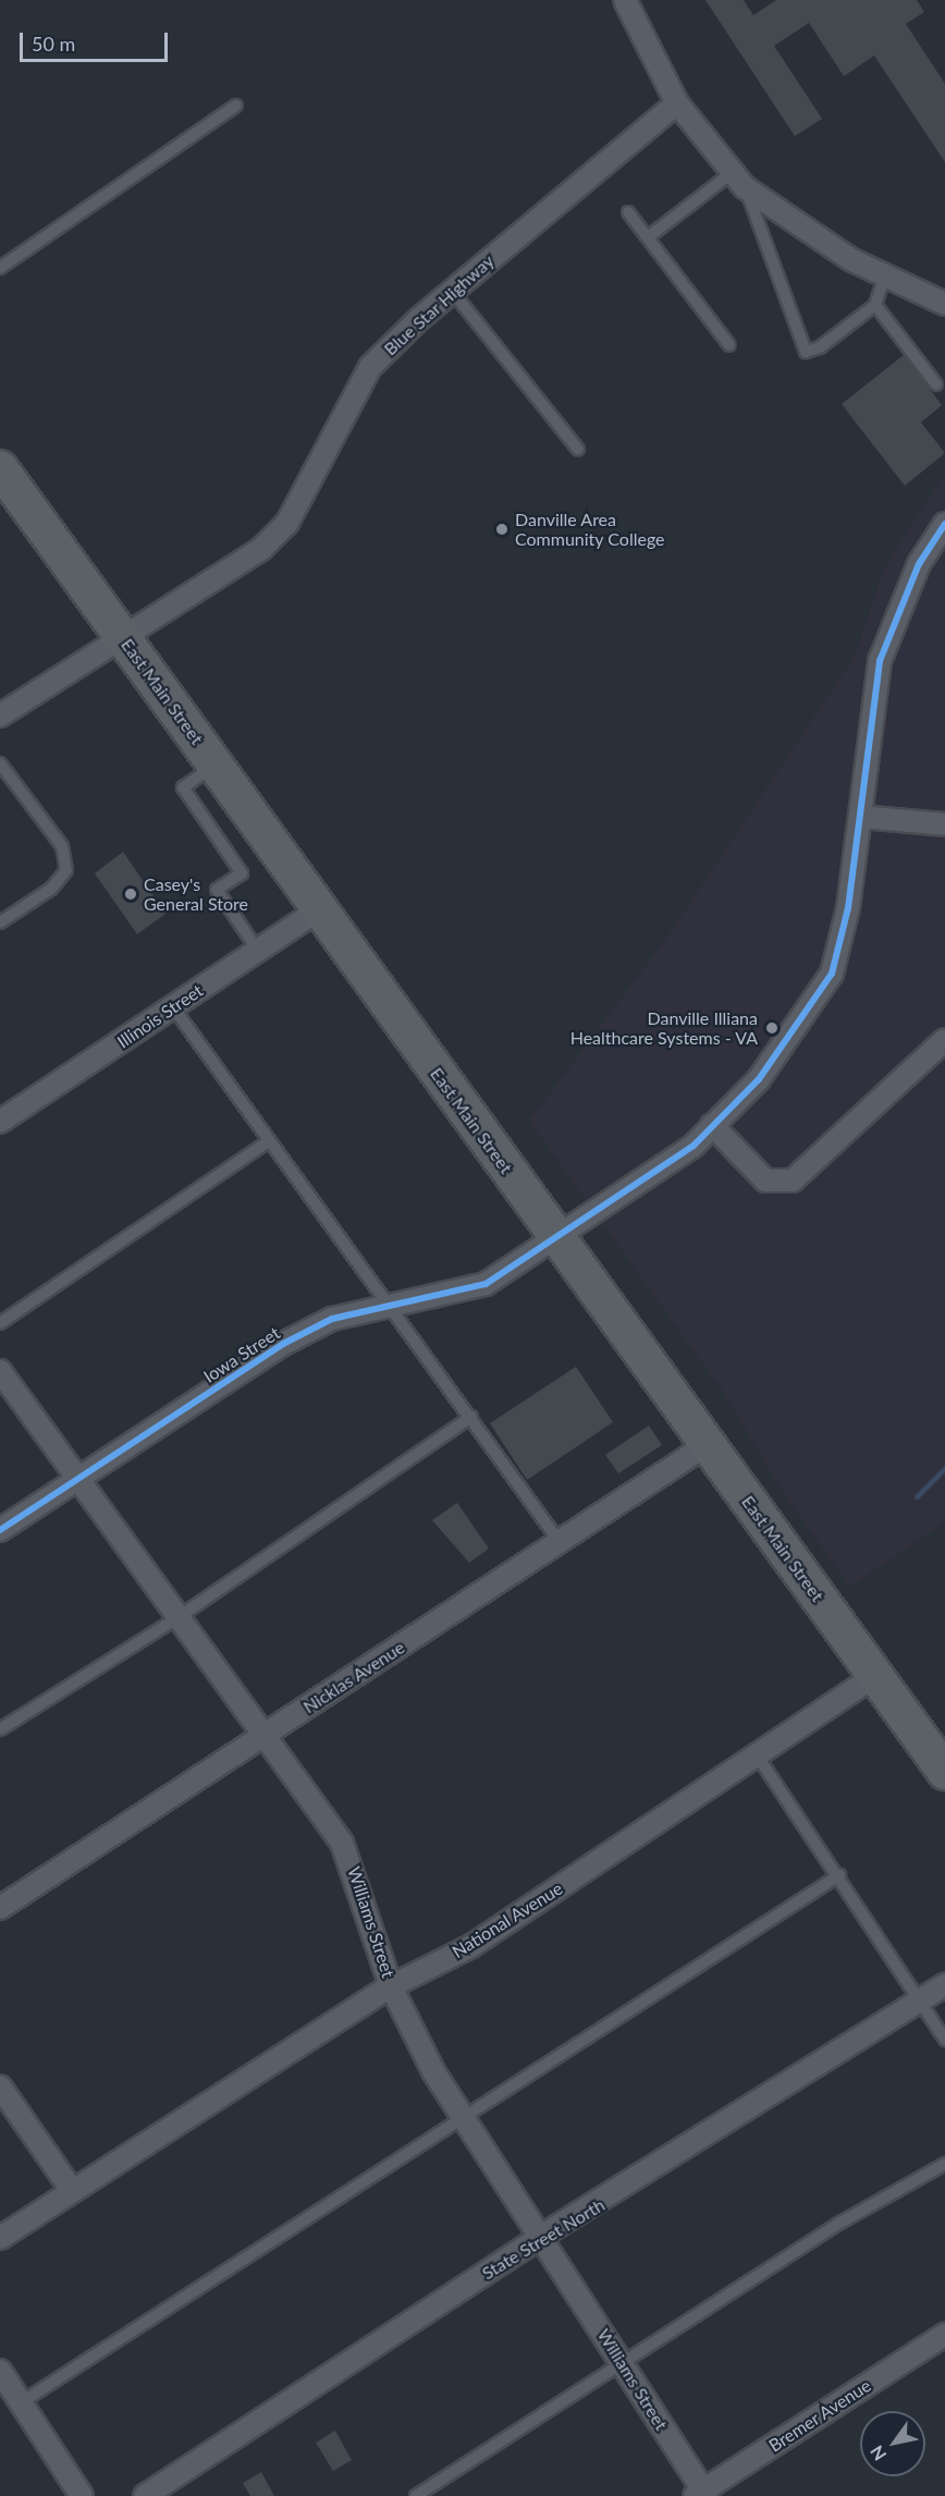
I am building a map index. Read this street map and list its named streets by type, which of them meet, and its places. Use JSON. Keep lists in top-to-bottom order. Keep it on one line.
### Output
{"streets":{"main road":["East Main Street"],"street":["Blue Star Highway","Illinois Street","Iowa Street","Nicklas Avenue","National Avenue","Williams Street","State Street North","Bremer Avenue"]},"crossings":[["Blue Star Highway","East Main Street"],["East Main Street","Illinois Street"],["East Main Street","Iowa Street"],["East Main Street","Nicklas Avenue"],["East Main Street","National Avenue"],["Iowa Street","Williams Street"],["Nicklas Avenue","Williams Street"],["National Avenue","Williams Street"],["Williams Street","State Street North"],["Williams Street","Bremer Avenue"]],"places":["Danville Area Community College","Casey's General Store","Danville Illiana Healthcare Systems - VA"],"scale_bar":"50 m","north":"bottom left"}
